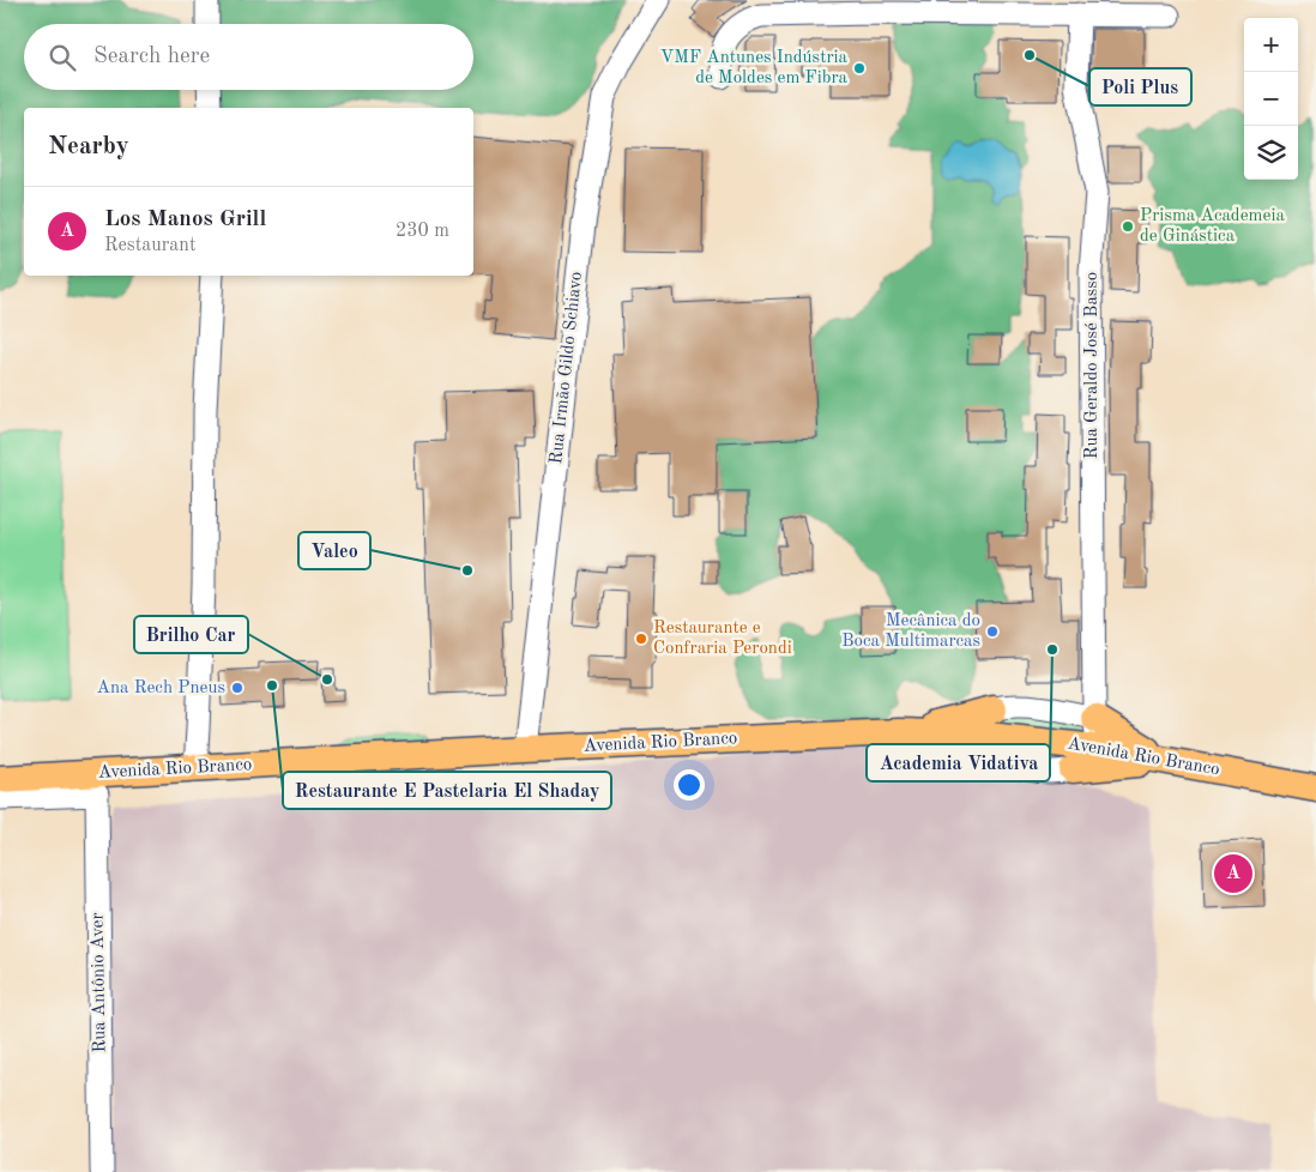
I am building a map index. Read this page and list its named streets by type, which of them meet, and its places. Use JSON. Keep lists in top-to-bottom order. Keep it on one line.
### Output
{"streets":{"main road":["Avenida Rio Branco"],"street":["Rua Geraldo José Basso","Rua Irmão Gildo Schiavo","Rua Antônio Aver"]},"crossings":[["Rua Geraldo José Basso","Avenida Rio Branco"],["Rua Irmão Gildo Schiavo","Avenida Rio Branco"]],"places":["Poli Plus","VMF Antunes Indústria de Moldes em Fibra","Prisma Academeia de Ginástica","Valeo","Mecânica do Boca Multimarcas","Restaurante e Confraria Perondi","Academia Vidativa","Brilho Car","Restaurante E Pastelaria El Shaday","Ana Rech Pneus"],"page":{"map_buttons":["+","−"],"search":"Search here","heading":"Nearby","list":[{"mark":"A","name":"Los Manos Grill","note":"Restaurant","value":"230 m"}],"pins":"A"}}
